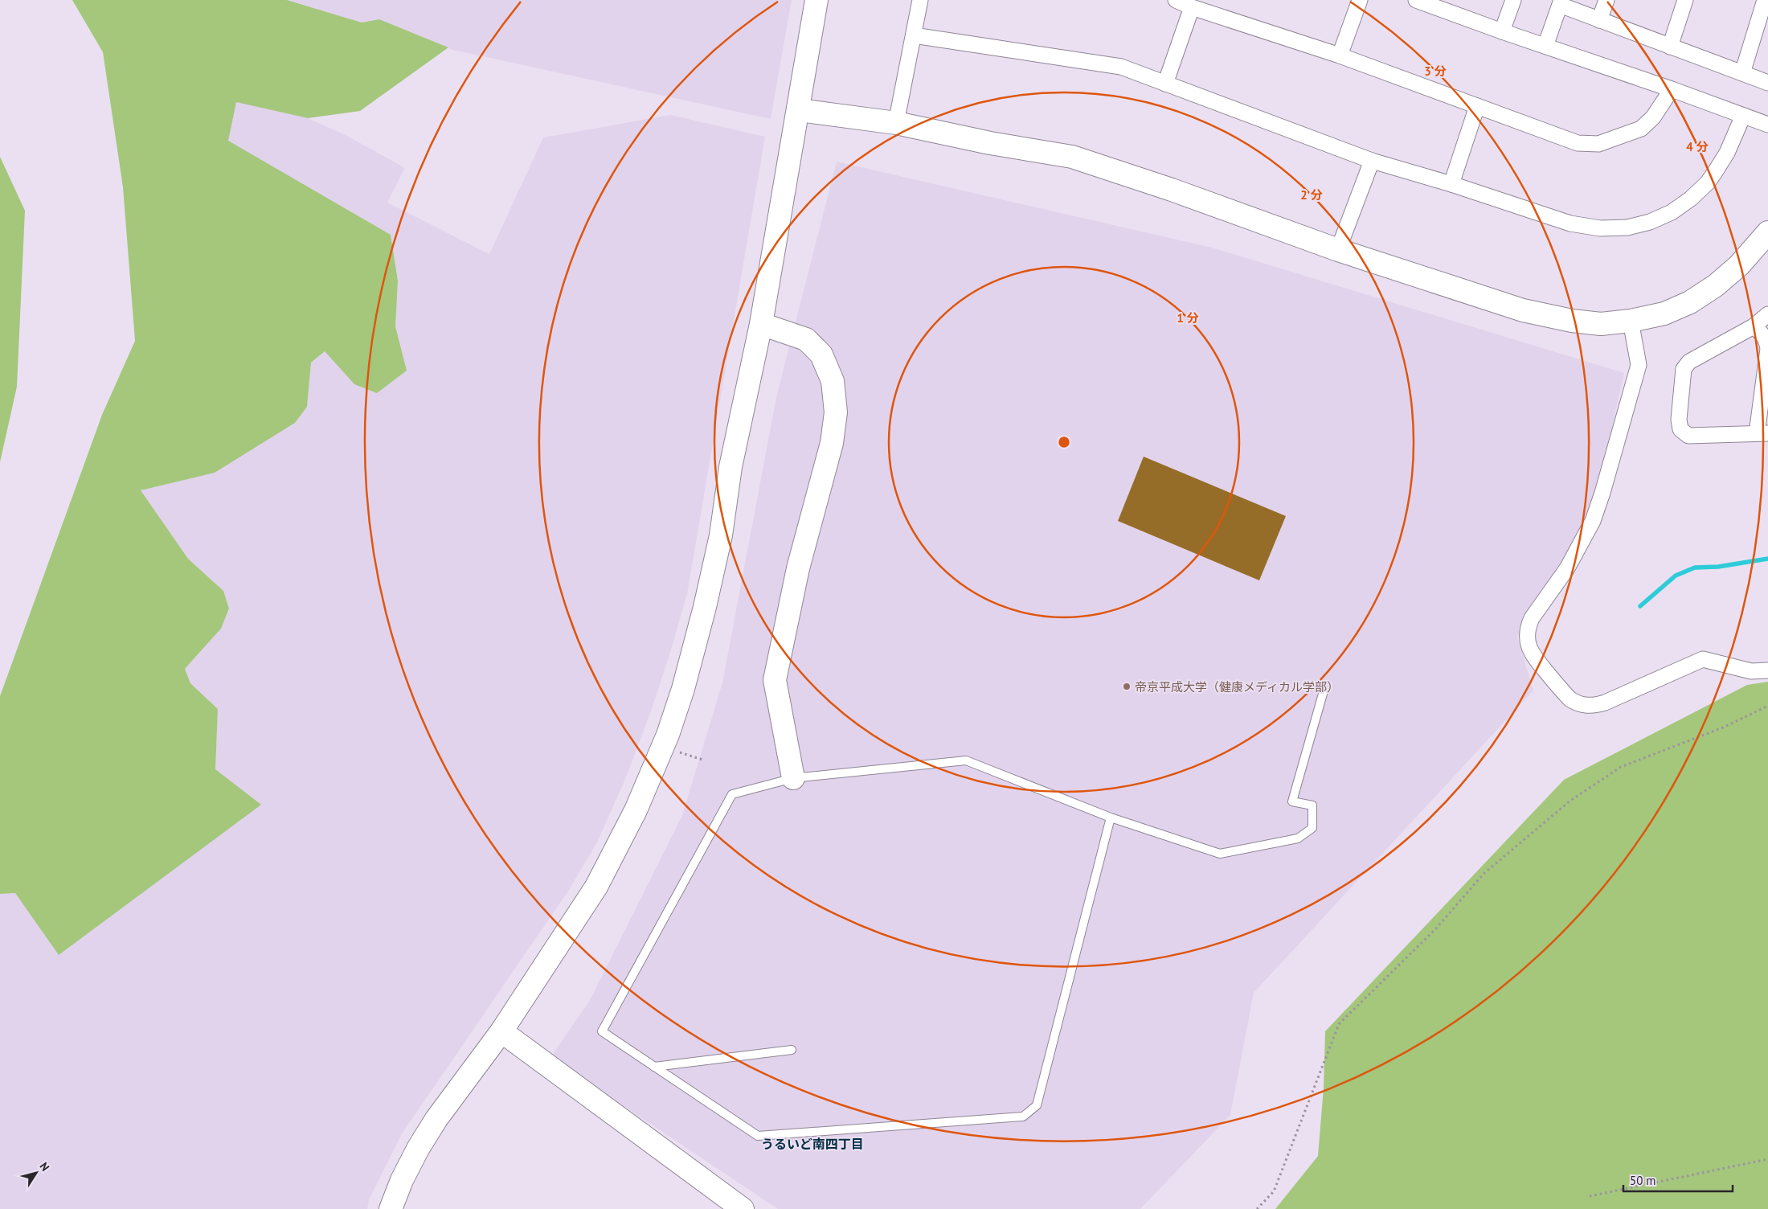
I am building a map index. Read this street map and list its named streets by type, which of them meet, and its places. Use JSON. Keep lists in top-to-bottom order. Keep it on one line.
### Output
{"districts":["うるいど南四丁目"],"places":["帝京平成大学（健康メディカル学部）"],"scale_bar":"50 m","north":"top right","rings":["3 分","4 分","2 分","1 分"]}
